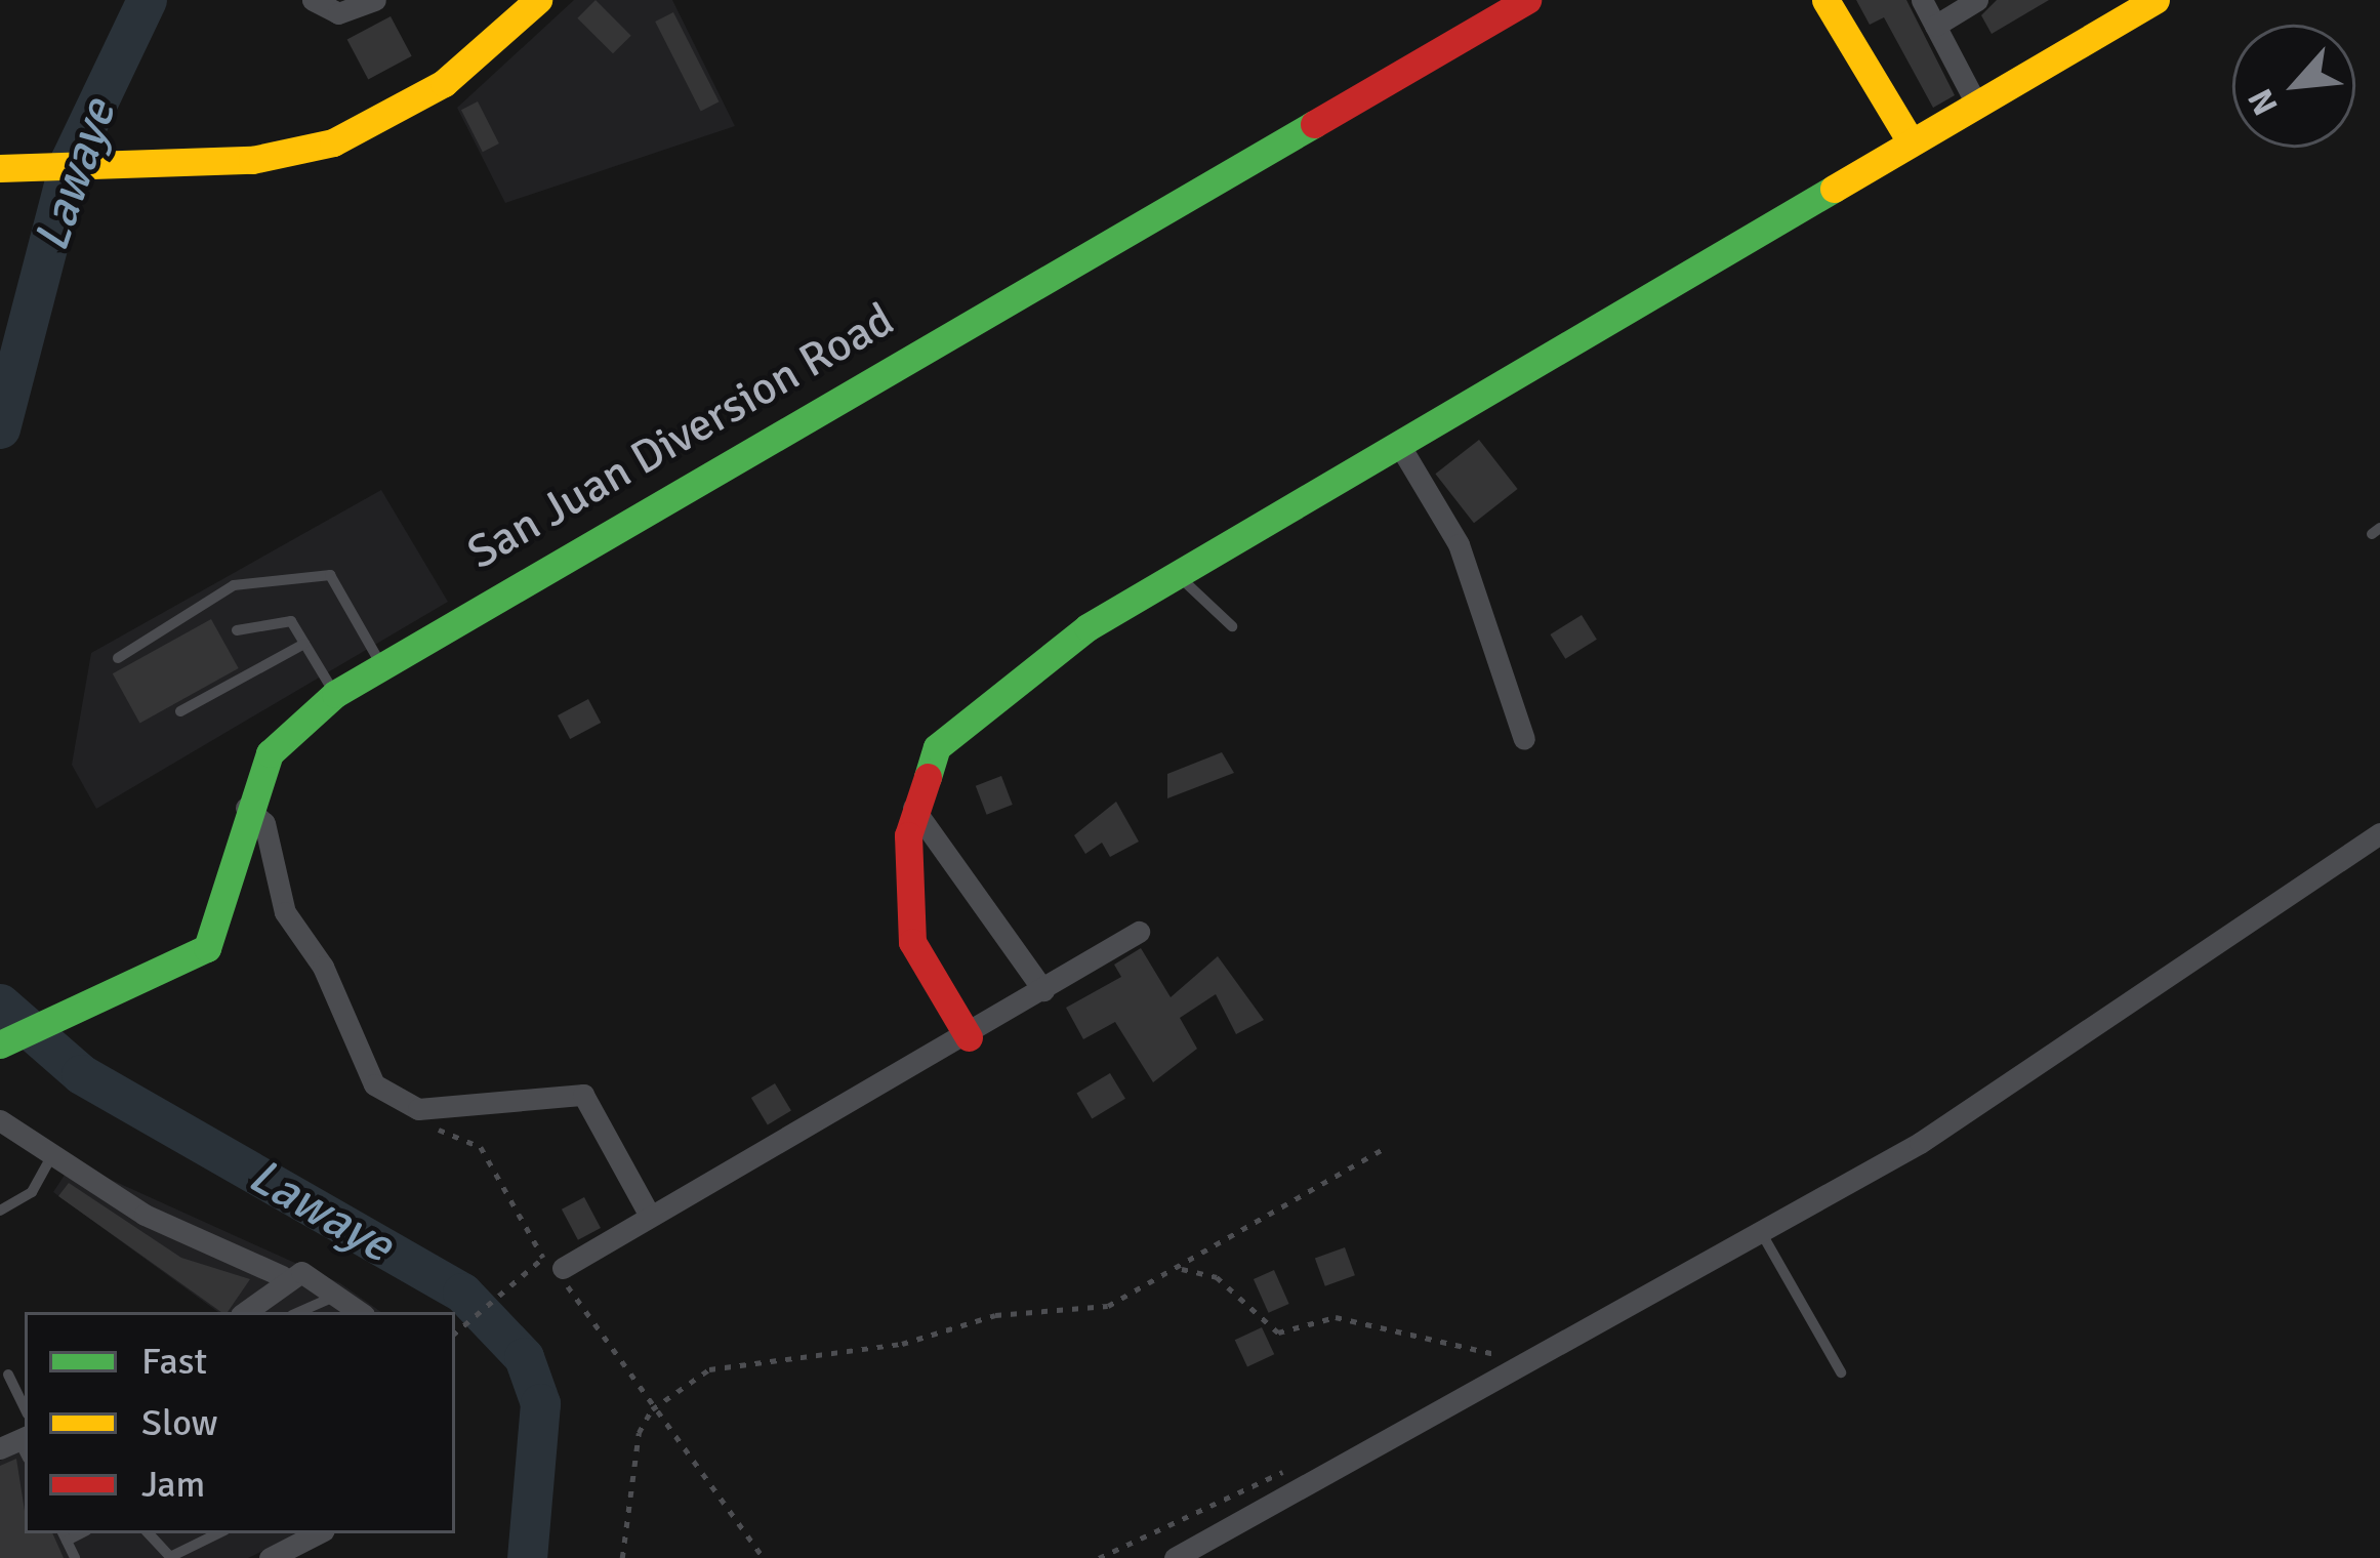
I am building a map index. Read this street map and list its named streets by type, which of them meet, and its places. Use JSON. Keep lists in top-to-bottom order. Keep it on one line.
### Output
{"streets":{"street":["San Juan Diversion Road"]},"water":["Lawaye"],"legend":["Fast","Slow","Jam"],"north":"bottom left"}
